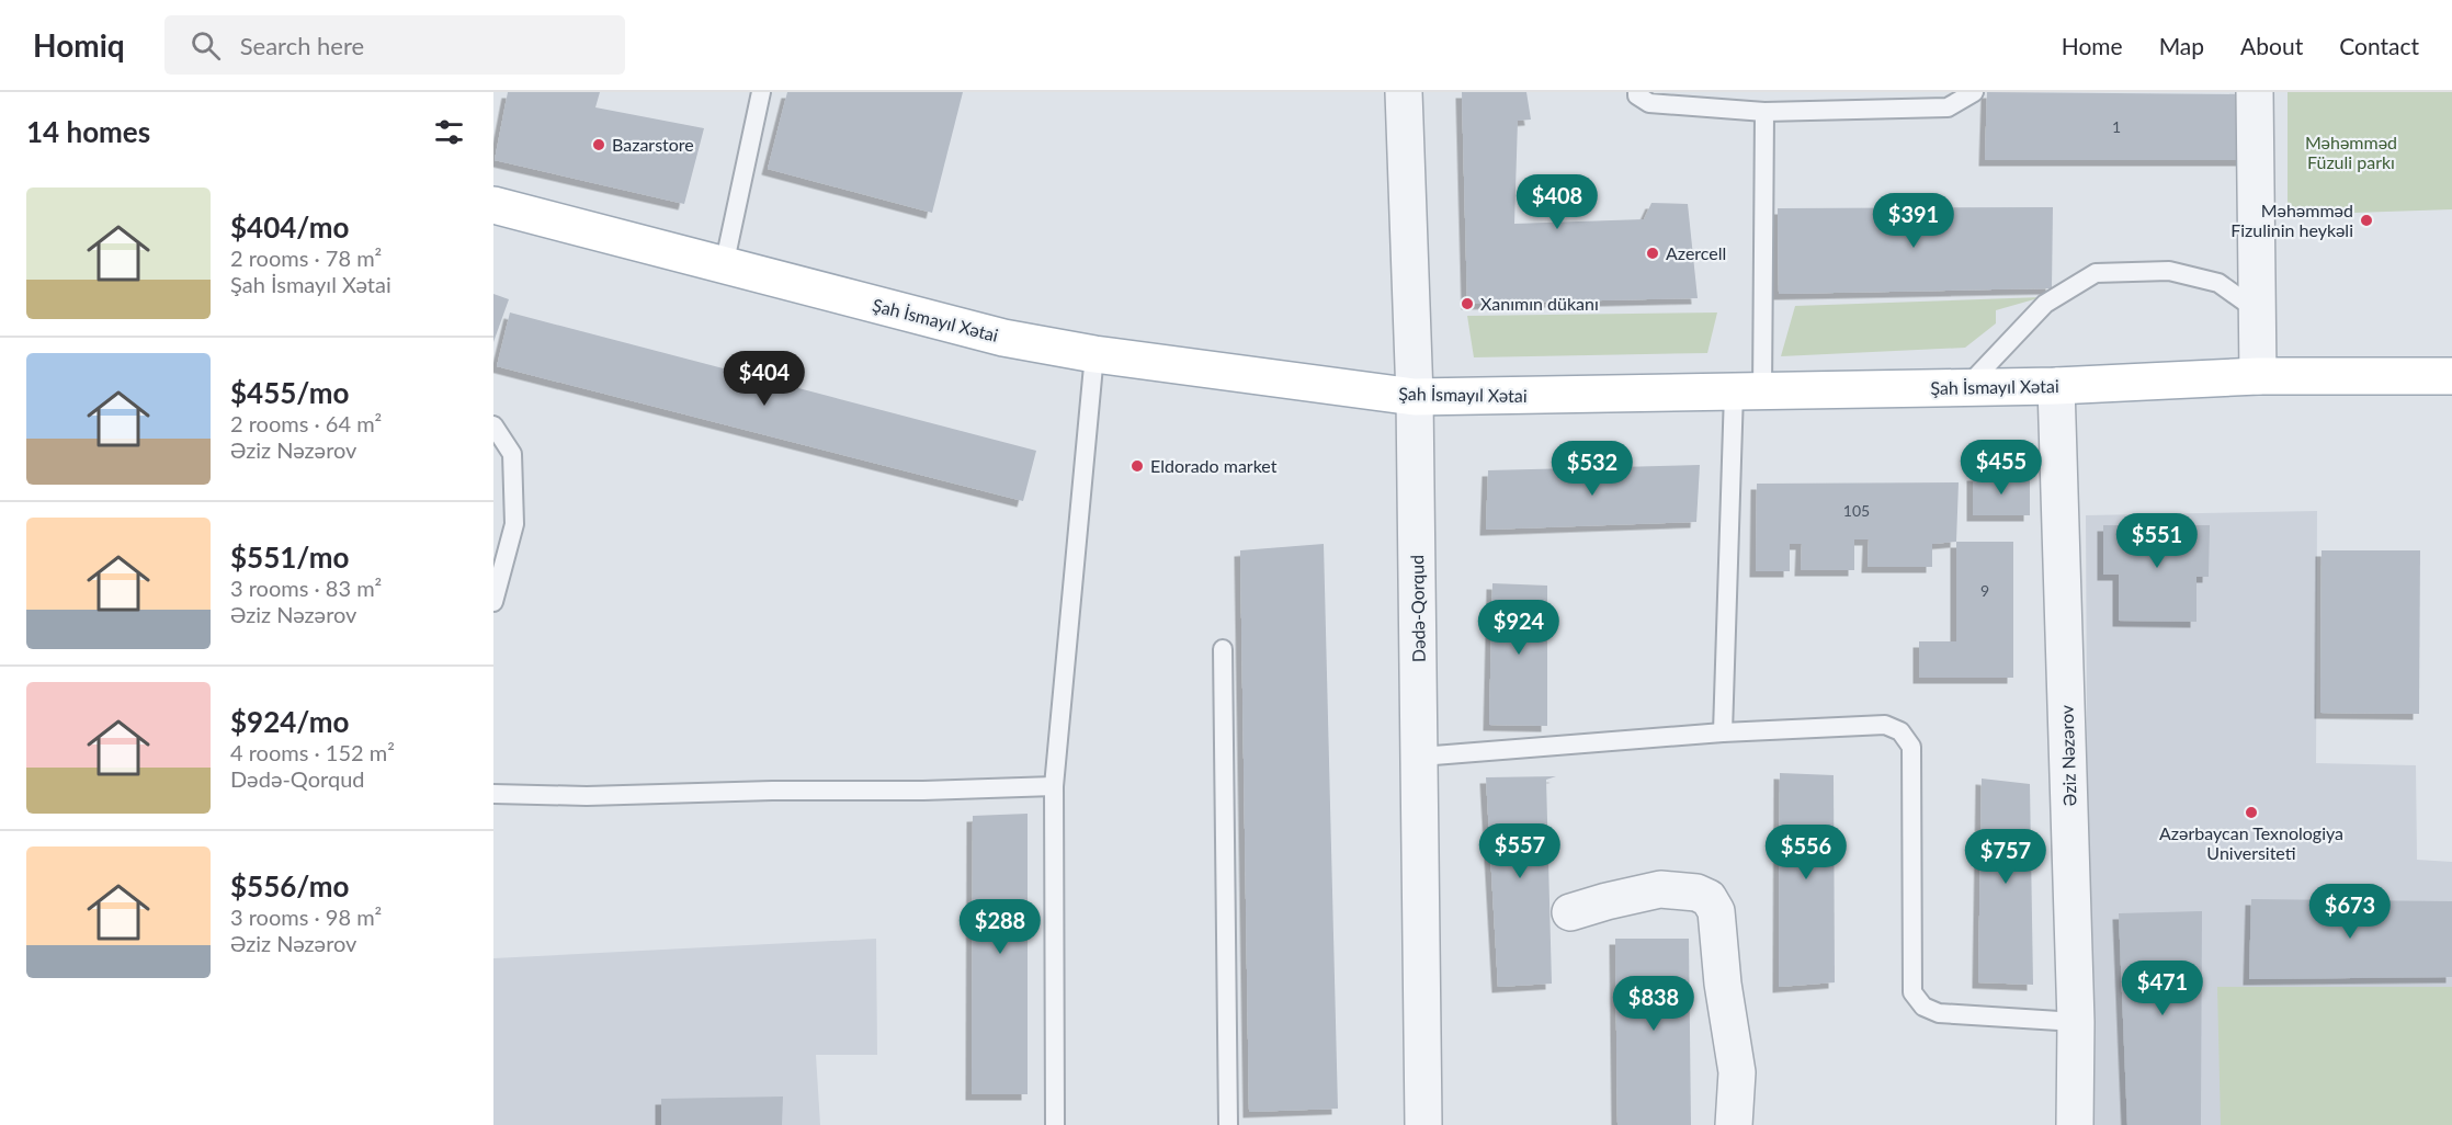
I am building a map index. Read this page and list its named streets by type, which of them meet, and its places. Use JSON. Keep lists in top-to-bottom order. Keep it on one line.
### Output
{"streets":{"main road":["Şah İsmayıl Xətai"],"street":["Dədə-Qorqud","Əziz Nəzərov"]},"crossings":[["Şah İsmayıl Xətai","Dədə-Qorqud"],["Şah İsmayıl Xətai","Əziz Nəzərov"]],"parks":["Məhəmməd Füzuli parkı"],"places":["Bazarstore","Məhəmməd Fizulinin heykəli","Azercell","Xanımın dükanı","Eldorado market","Azərbaycan Texnologiya Universiteti"],"house_numbers":["1","105","9"],"page":{"header":"Homiq","search":"Search here","nav":["Home","Map","About","Contact"],"heading":"14 homes","list":[{"name":"$404/mo","note":"2 rooms · 78 m² · Şah İsmayıl Xətai"},{"name":"$455/mo","note":"2 rooms · 64 m² · Əziz Nəzərov"},{"name":"$551/mo","note":"3 rooms · 83 m² · Əziz Nəzərov"},{"name":"$924/mo","note":"4 rooms · 152 m² · Dədə-Qorqud"},{"name":"$556/mo","note":"3 rooms · 98 m² · Əziz Nəzərov"}],"price":["$408","$391","$404","$455","$532","$551","$924","$557","$556","$757","$673","$288","$471","$838"]}}
